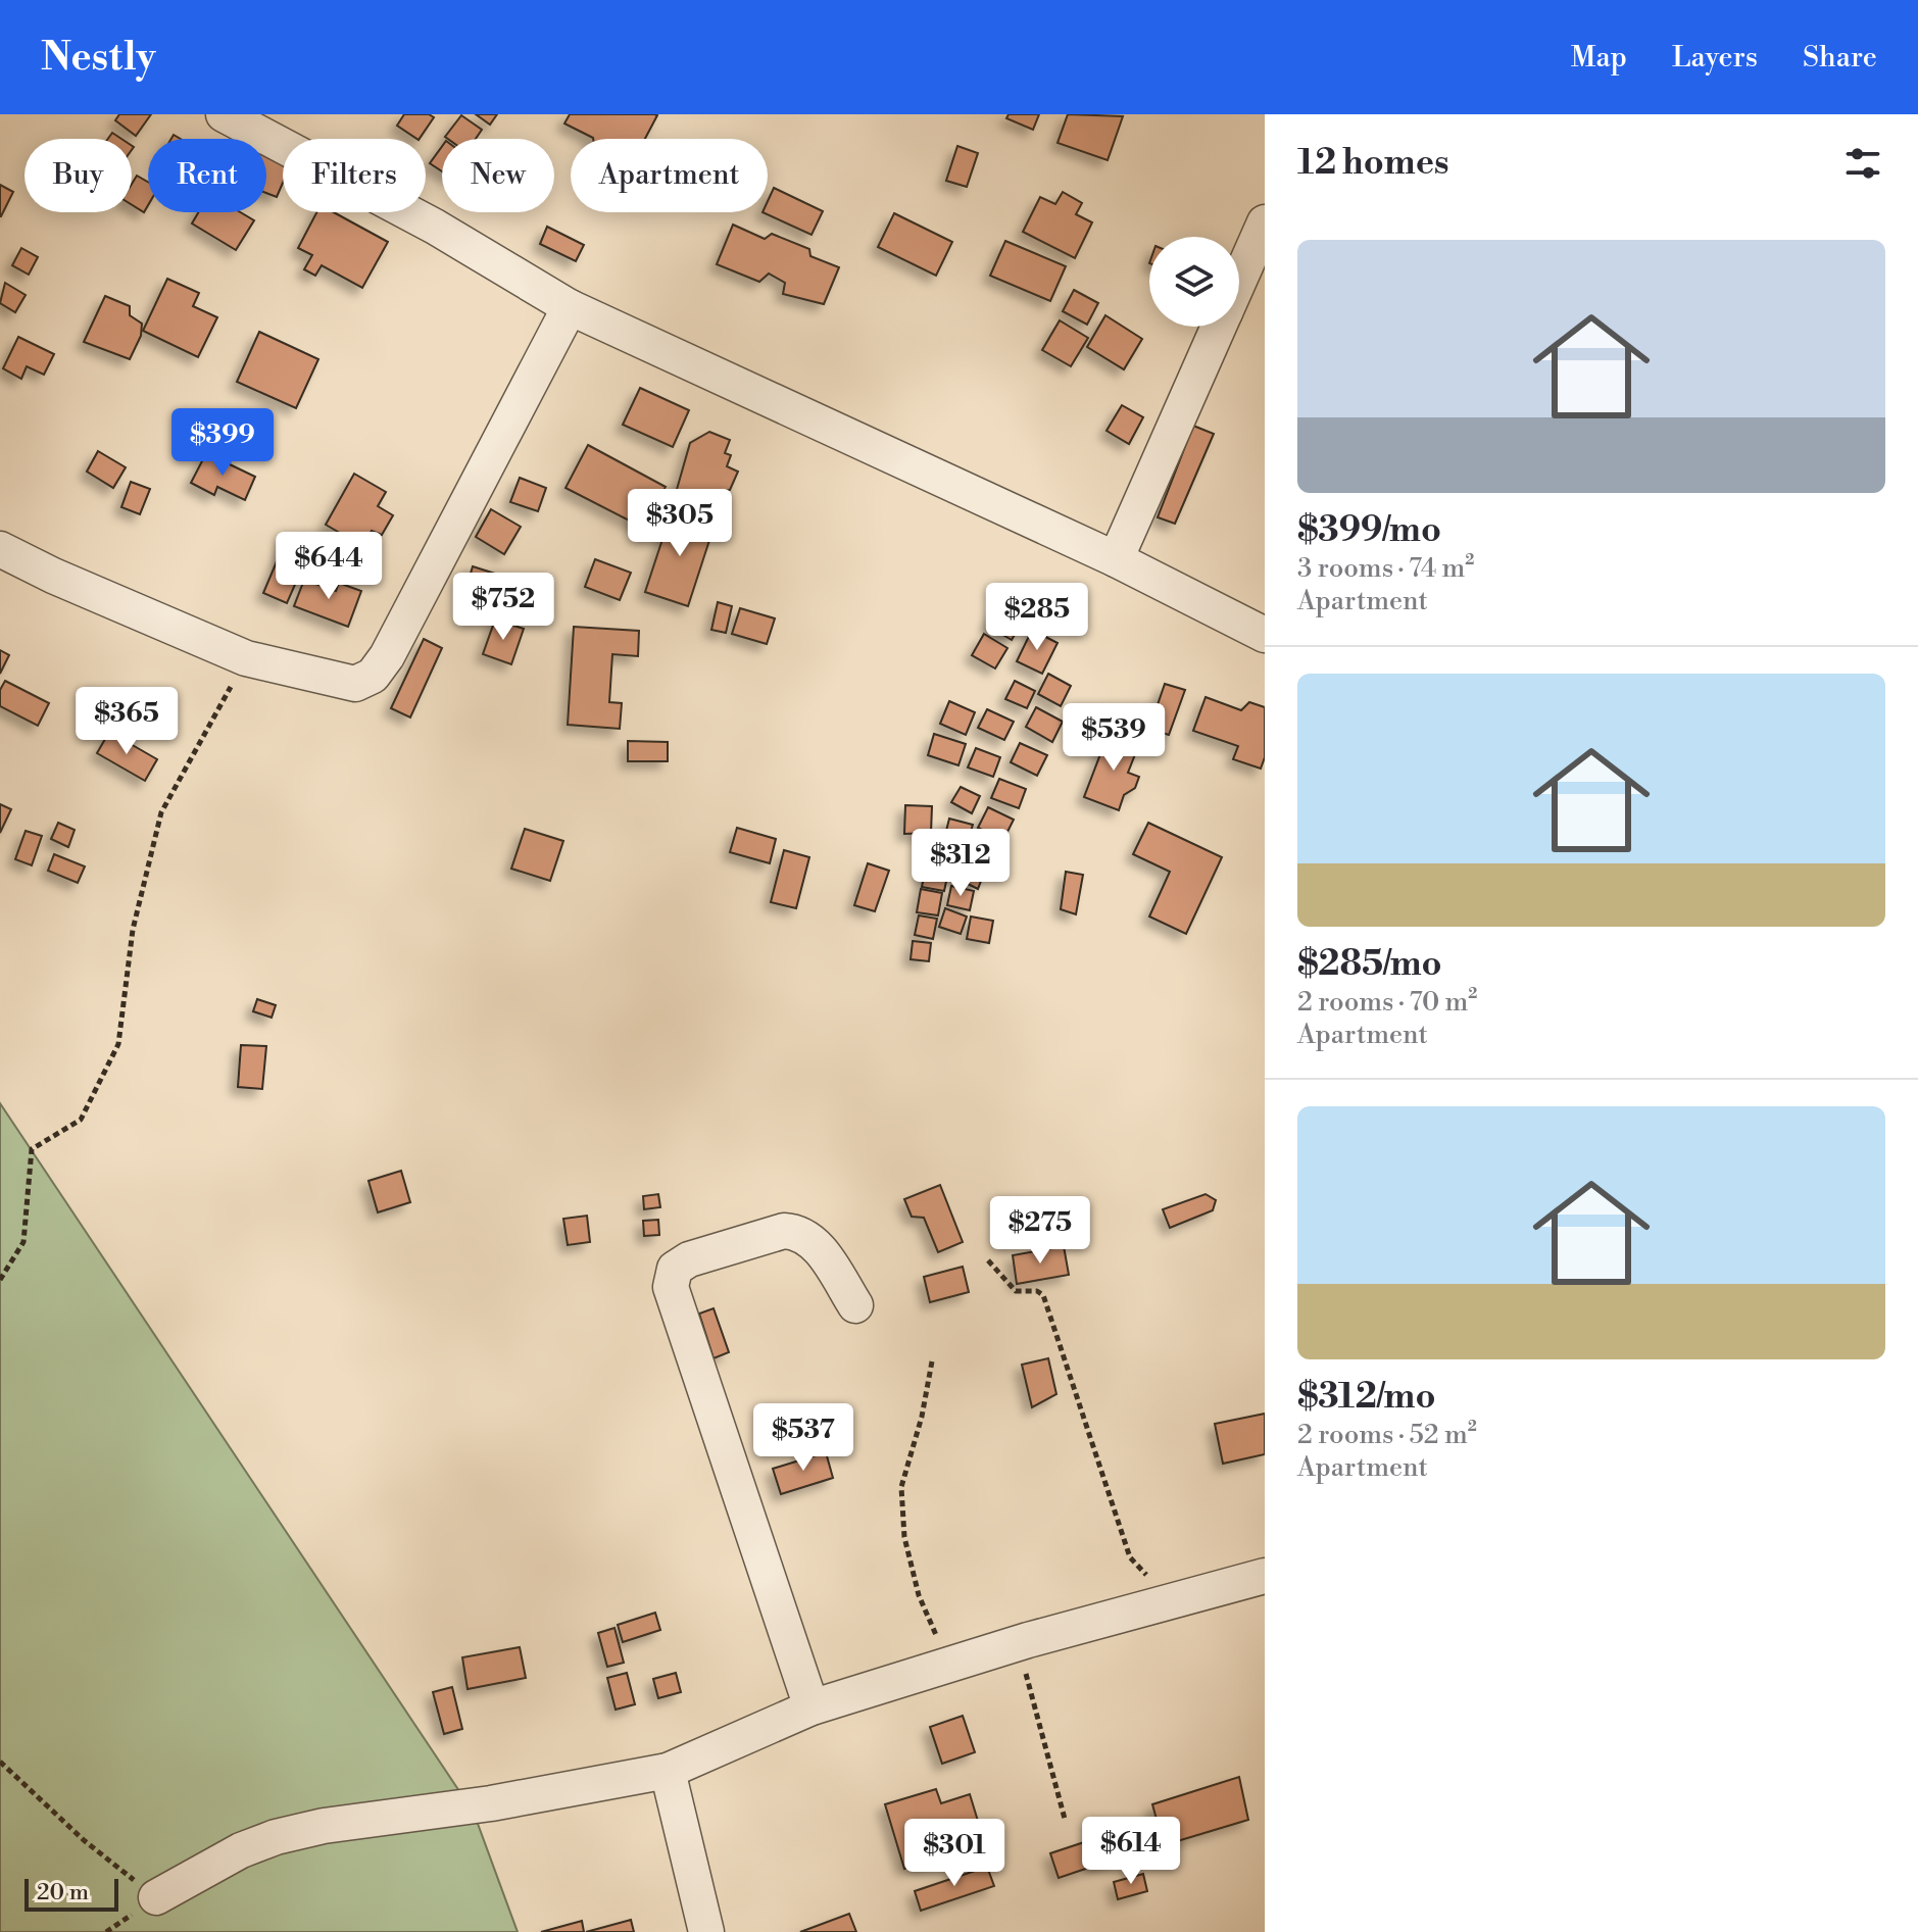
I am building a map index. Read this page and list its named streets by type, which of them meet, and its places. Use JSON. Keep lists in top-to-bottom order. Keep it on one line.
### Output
{"scale_bar":"20 m","page":{"header":"Nestly","nav":["Map","Layers","Share"],"heading":"12 homes","chip":["Buy","Rent","Filters","New","Apartment"],"list":[{"name":"$399/mo","note":"3 rooms · 74 m² · Apartment"},{"name":"$285/mo","note":"2 rooms · 70 m² · Apartment"},{"name":"$312/mo","note":"2 rooms · 52 m² · Apartment"}],"price":["$399","$305","$644","$752","$285","$365","$539","$312","$275","$537","$614","$301"],"scale":"20 m"}}
